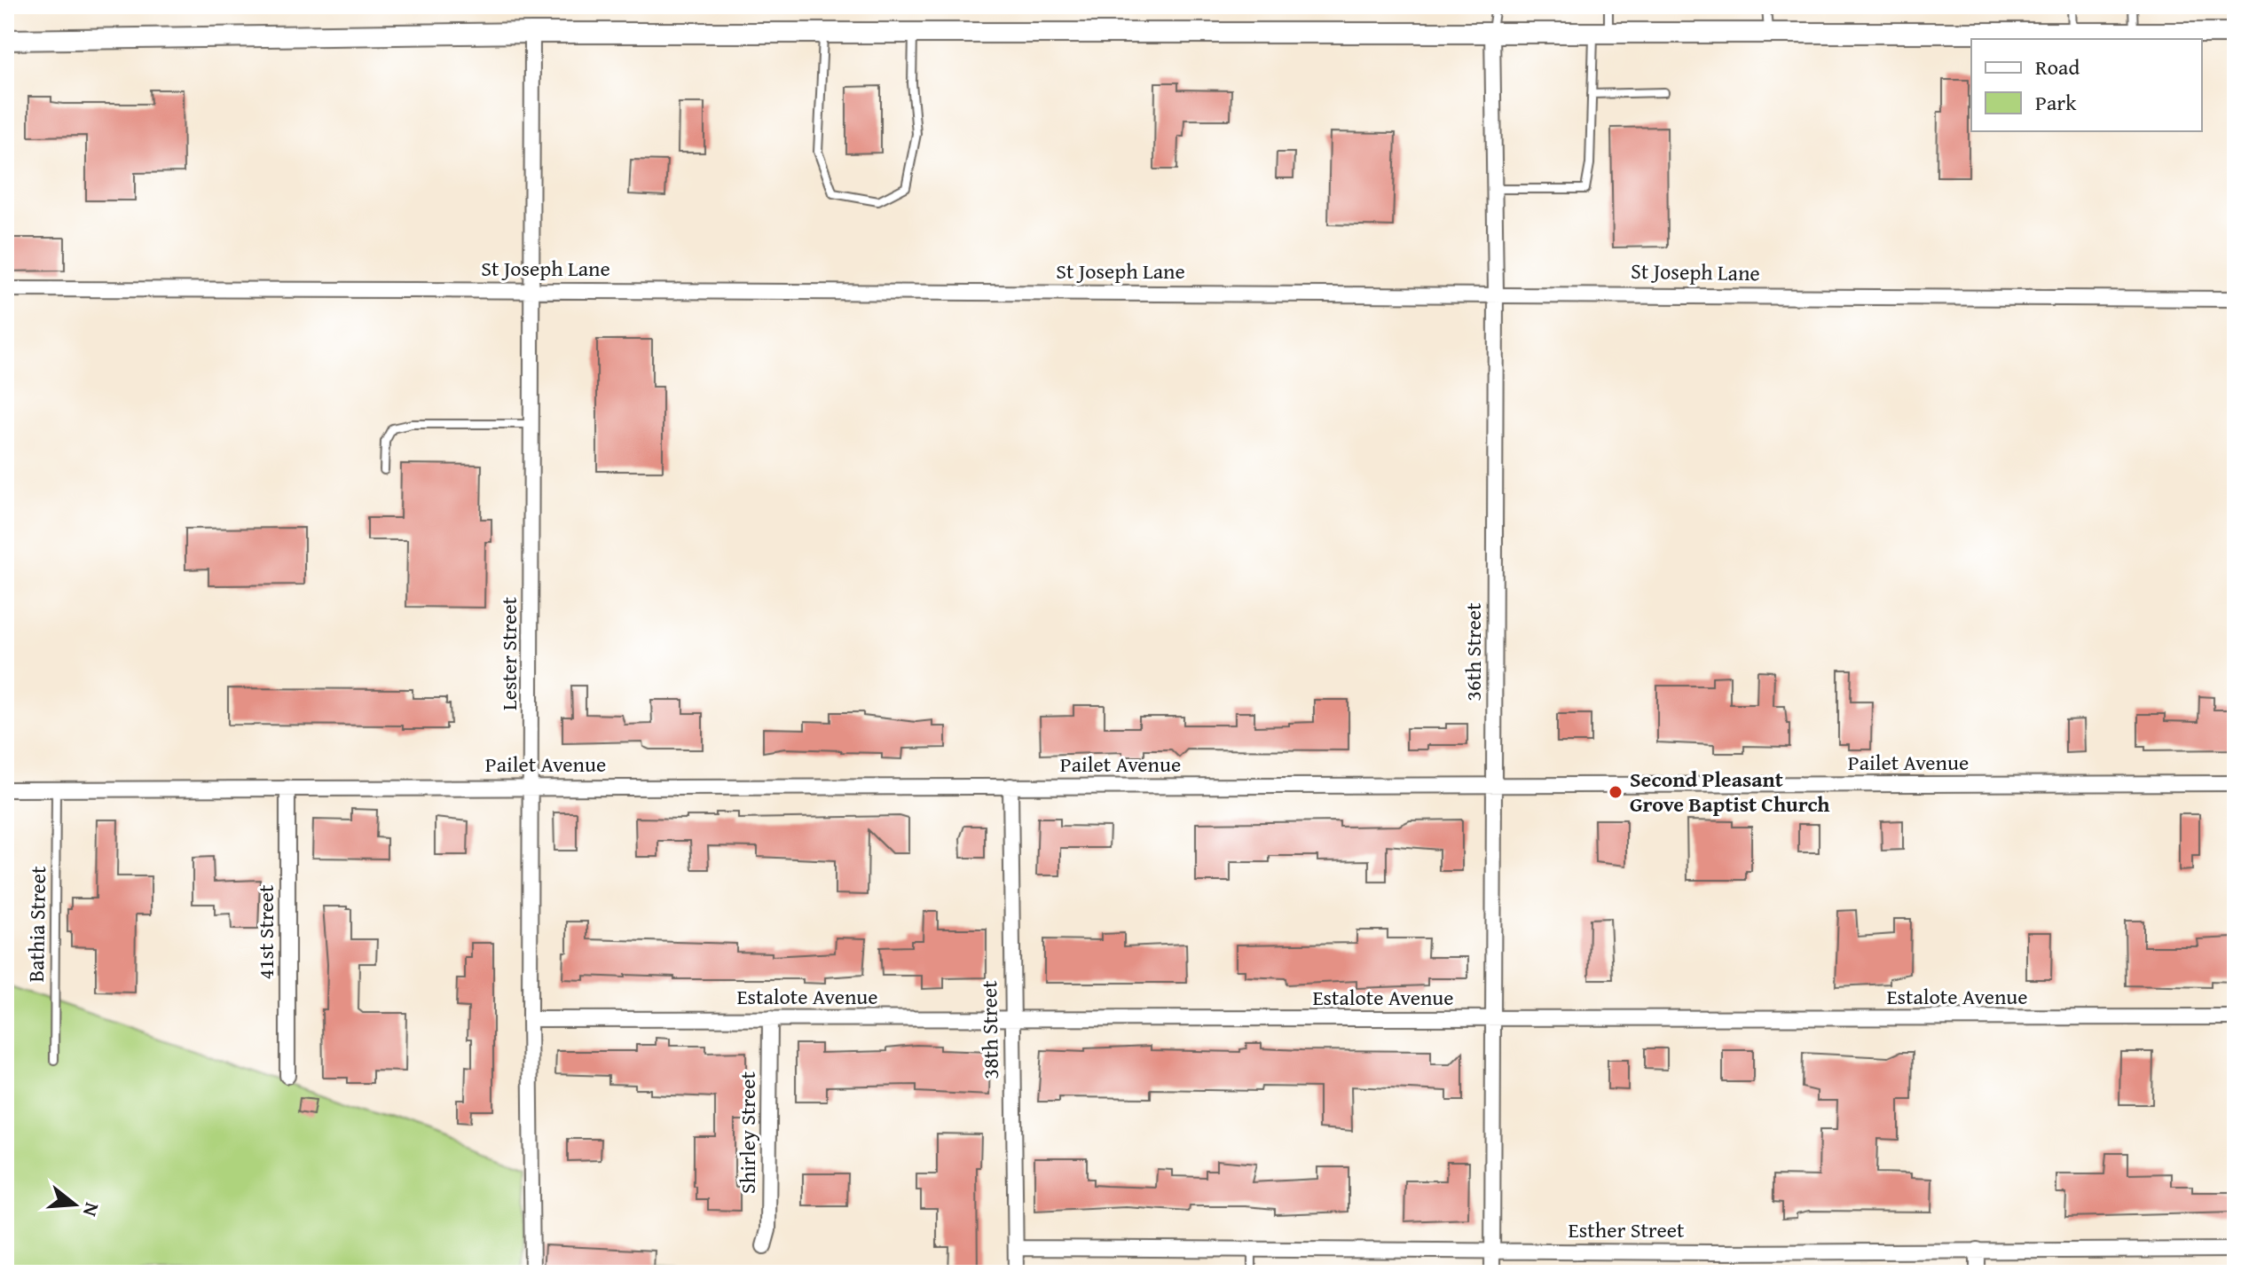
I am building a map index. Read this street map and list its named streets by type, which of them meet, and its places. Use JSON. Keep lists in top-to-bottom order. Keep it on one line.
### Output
{"streets":{"street":["St Joseph Lane","36th Street","Lester Street","Pailet Avenue","41st Street","Estalote Avenue","38th Street","Shirley Street","Esther Street"],"lane":["Bathia Street"]},"crossings":[["St Joseph Lane","36th Street"],["St Joseph Lane","Lester Street"],["36th Street","Pailet Avenue"],["36th Street","Estalote Avenue"],["36th Street","Esther Street"],["Lester Street","Pailet Avenue"],["Lester Street","Estalote Avenue"],["Pailet Avenue","Bathia Street"],["Pailet Avenue","41st Street"],["Pailet Avenue","38th Street"],["Estalote Avenue","38th Street"],["Estalote Avenue","Shirley Street"],["38th Street","Esther Street"]],"places":["Second Pleasant Grove Baptist Church"],"legend":["Road","Park"],"north":"right"}
